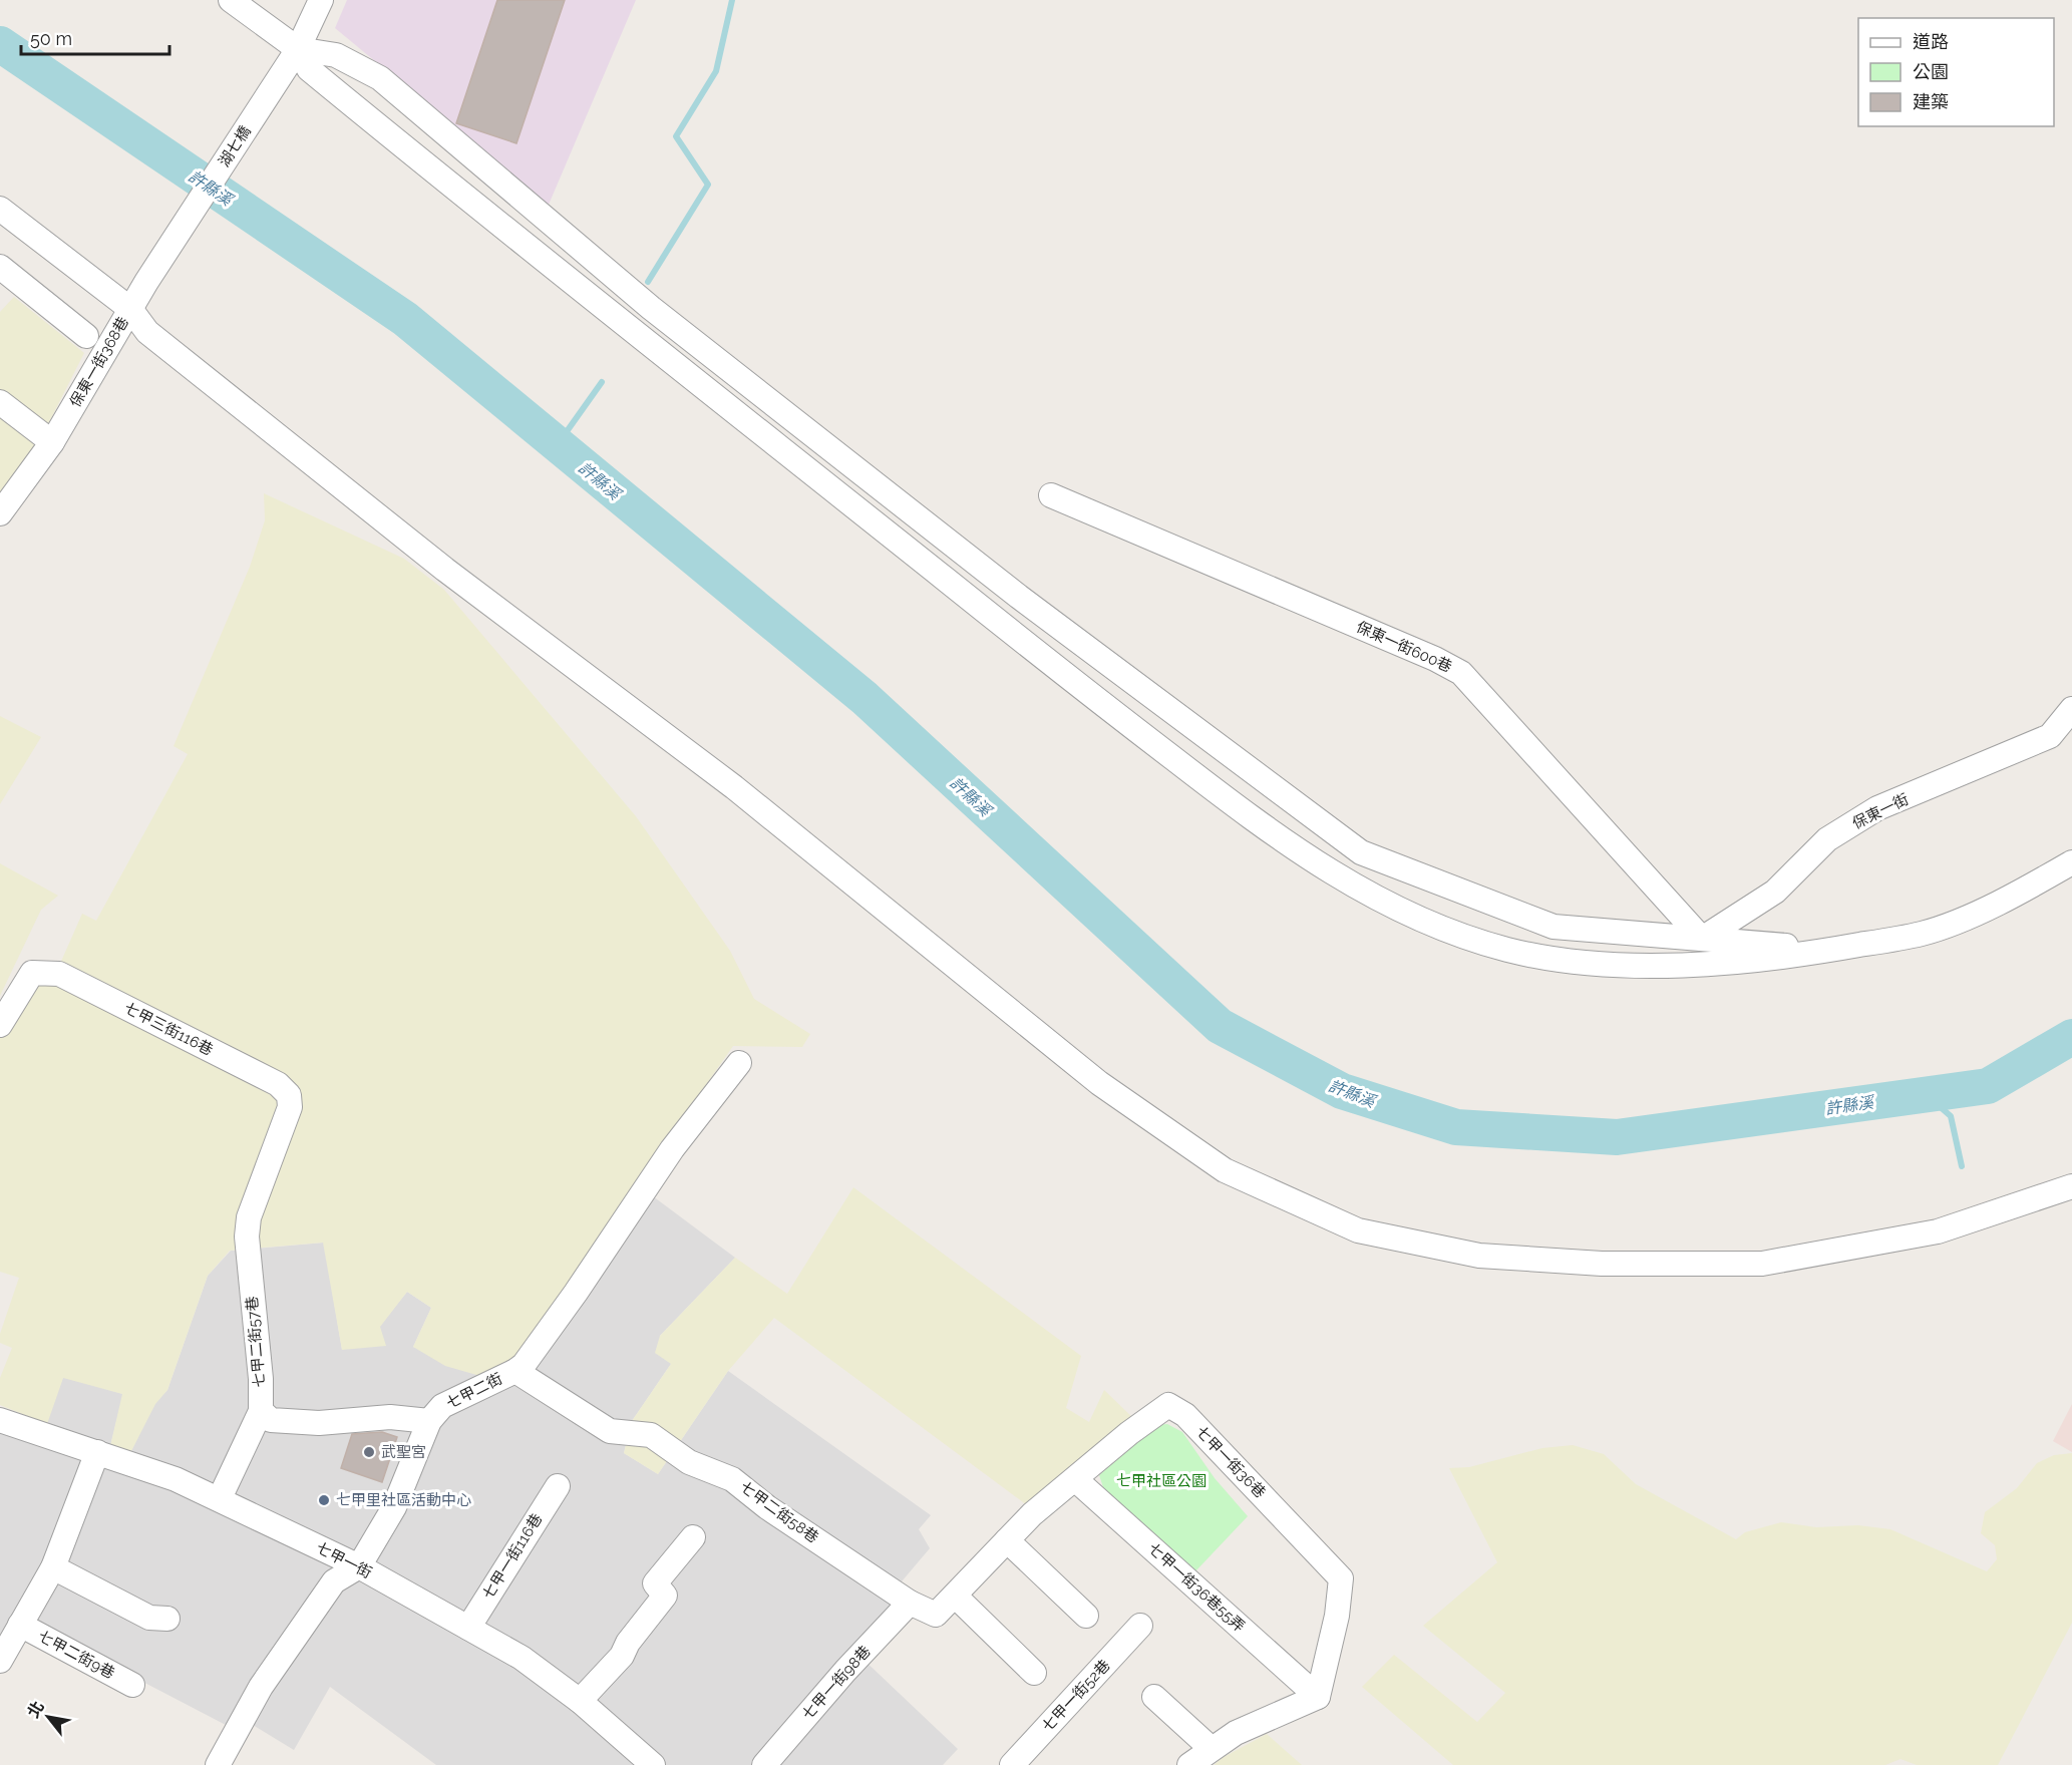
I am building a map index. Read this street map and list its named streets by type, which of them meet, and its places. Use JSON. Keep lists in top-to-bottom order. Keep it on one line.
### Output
{"streets":{"street":["湖七橋","保東一街368巷","保東一街600巷","保東一街","七甲三街116巷","七甲二街57巷","七甲二街","七甲一街36巷","七甲二街58巷","七甲一街116巷","七甲一街","七甲一街36巷55弄","七甲二街9巷","七甲一街98巷","七甲一街52巷"]},"crossings":[["湖七橋","保東一街368巷"],["保東一街600巷","保東一街"],["七甲三街116巷","七甲二街57巷"],["七甲二街","七甲二街58巷"],["七甲二街","七甲一街"],["七甲一街36巷","七甲二街58巷"],["七甲一街36巷","七甲一街36巷55弄"],["七甲一街36巷","七甲一街98巷"],["七甲二街58巷","七甲一街98巷"],["七甲一街116巷","七甲一街"]],"water":["許縣溪"],"parks":["七甲社區公園"],"places":["武聖宮","七甲里社區活動中心"],"legend":["道路","公園","建築"],"scale_bar":"50 m","north":"top left"}
